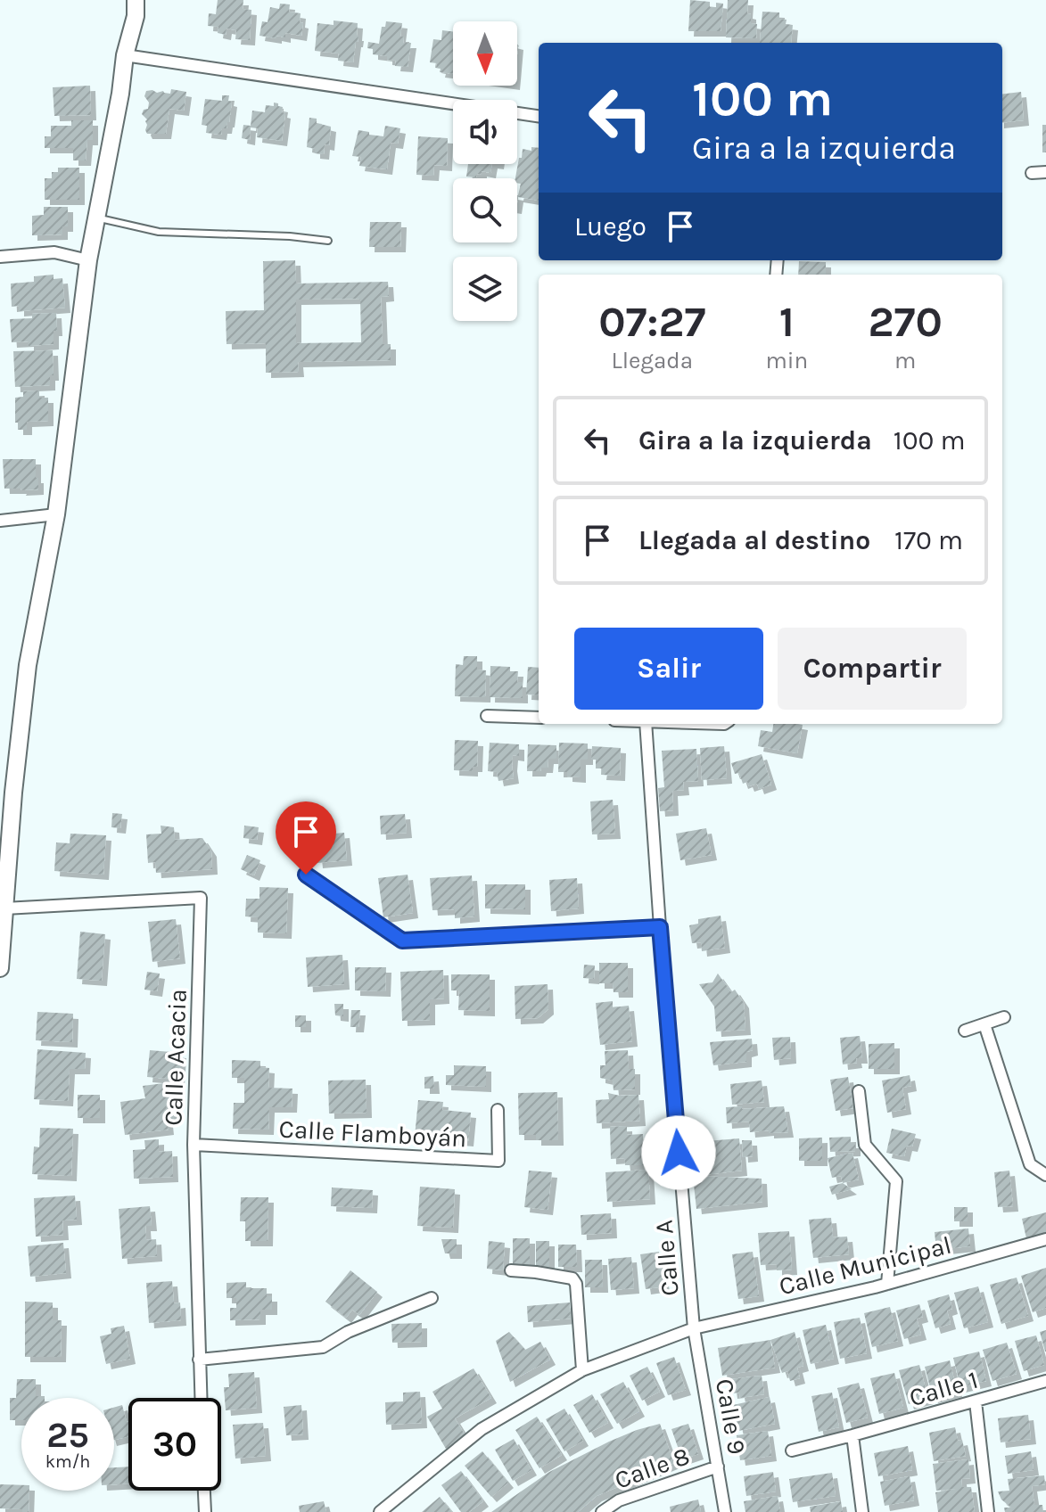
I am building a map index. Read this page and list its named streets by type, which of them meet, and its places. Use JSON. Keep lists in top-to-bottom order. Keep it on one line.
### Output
{"streets":{"street":["Calle Acacia","Calle Flamboyán","Calle A","Calle Municipal","Calle 1","Calle 9","Calle 8"]},"crossings":[["Calle Acacia","Calle Flamboyán"],["Calle A","Calle Municipal"],["Calle A","Calle 9"],["Calle Municipal","Calle 9"],["Calle 9","Calle 8"]],"north":"bottom","page":{"turn":["100 m","Gira a la izquierda"],"then":"Luego","eta":["07:27","Llegada","1","min","270","m"],"list":[{"name":"Gira a la izquierda","value":"100 m"},{"name":"Llegada al destino","value":"170 m"}],"buttons":["Salir","Compartir"],"speed":"25 km/h","limit":"30"}}
